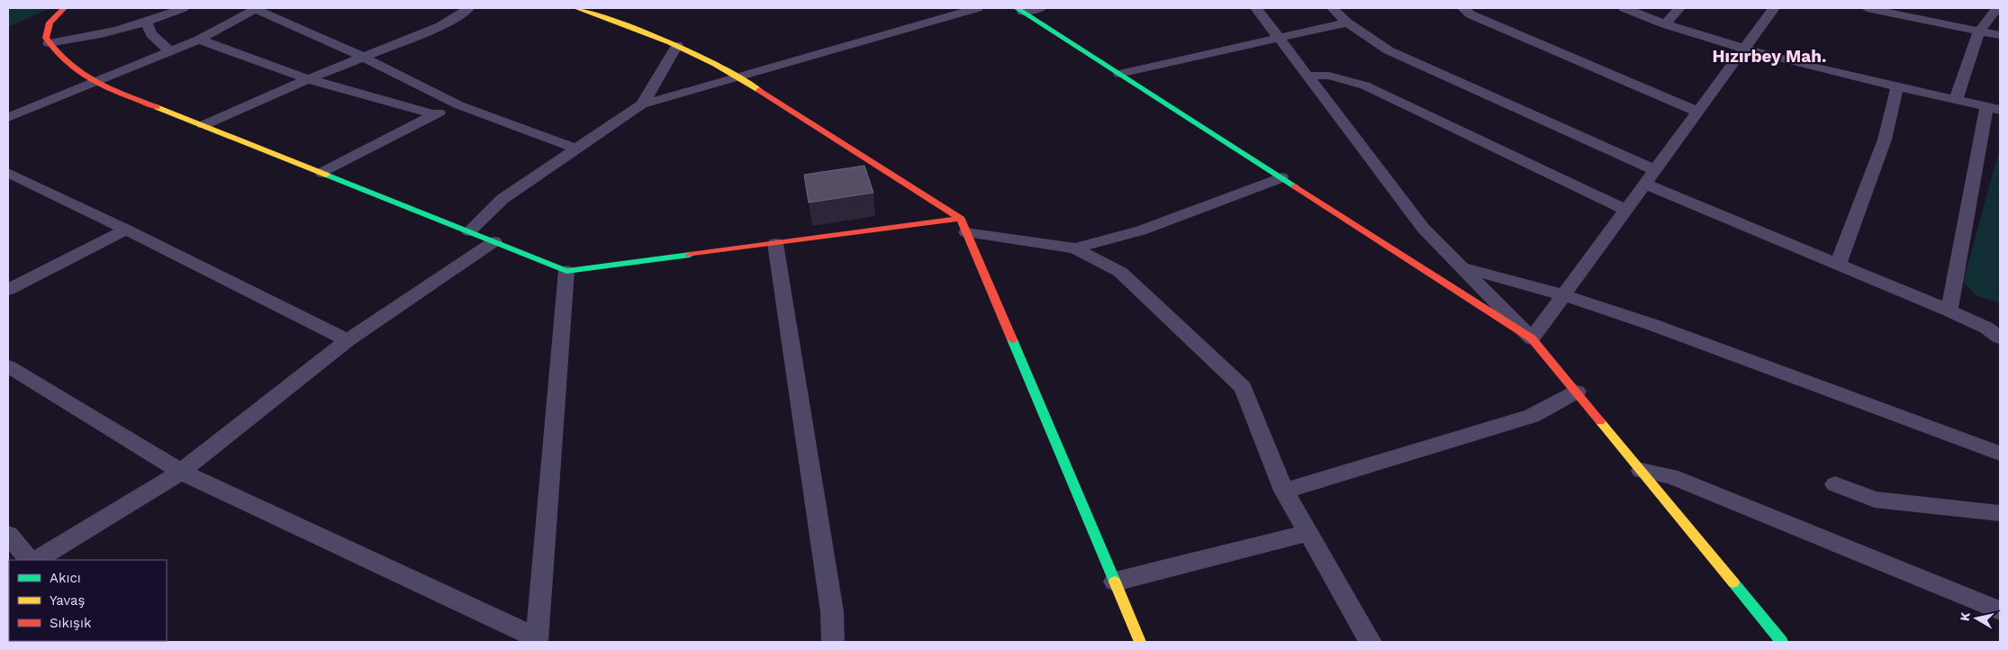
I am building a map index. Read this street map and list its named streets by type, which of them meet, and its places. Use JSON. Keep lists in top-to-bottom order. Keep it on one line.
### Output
{"districts":["Hızırbey Mah."],"legend":["Akıcı","Yavaş","Sıkışık"],"north":"left"}
